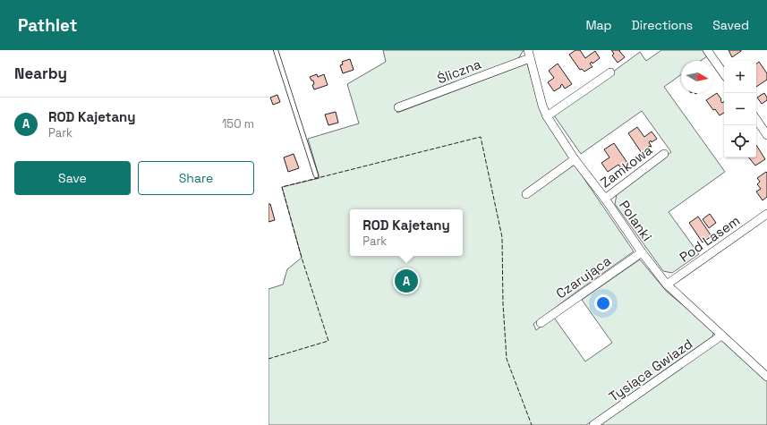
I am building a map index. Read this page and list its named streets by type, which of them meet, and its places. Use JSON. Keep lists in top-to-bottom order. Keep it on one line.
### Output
{"streets":{"street":["Śliczna","Zamkowa","Polanki","Pod Lasem","Czarująca","Tysiąca Gwiazd"]},"crossings":[["Śliczna","Polanki"],["Zamkowa","Polanki"],["Polanki","Pod Lasem"],["Polanki","Czarująca"],["Polanki","Tysiąca Gwiazd"]],"north":"right","page":{"header":"Pathlet","nav":["Map","Directions","Saved"],"heading":"Nearby","map_buttons":["+","−"],"list":[{"mark":"A","name":"ROD Kajetany","note":"Park","value":"150 m"}],"buttons":["Save","Share"],"popup":["ROD Kajetany","Park"],"pins":"A"}}
